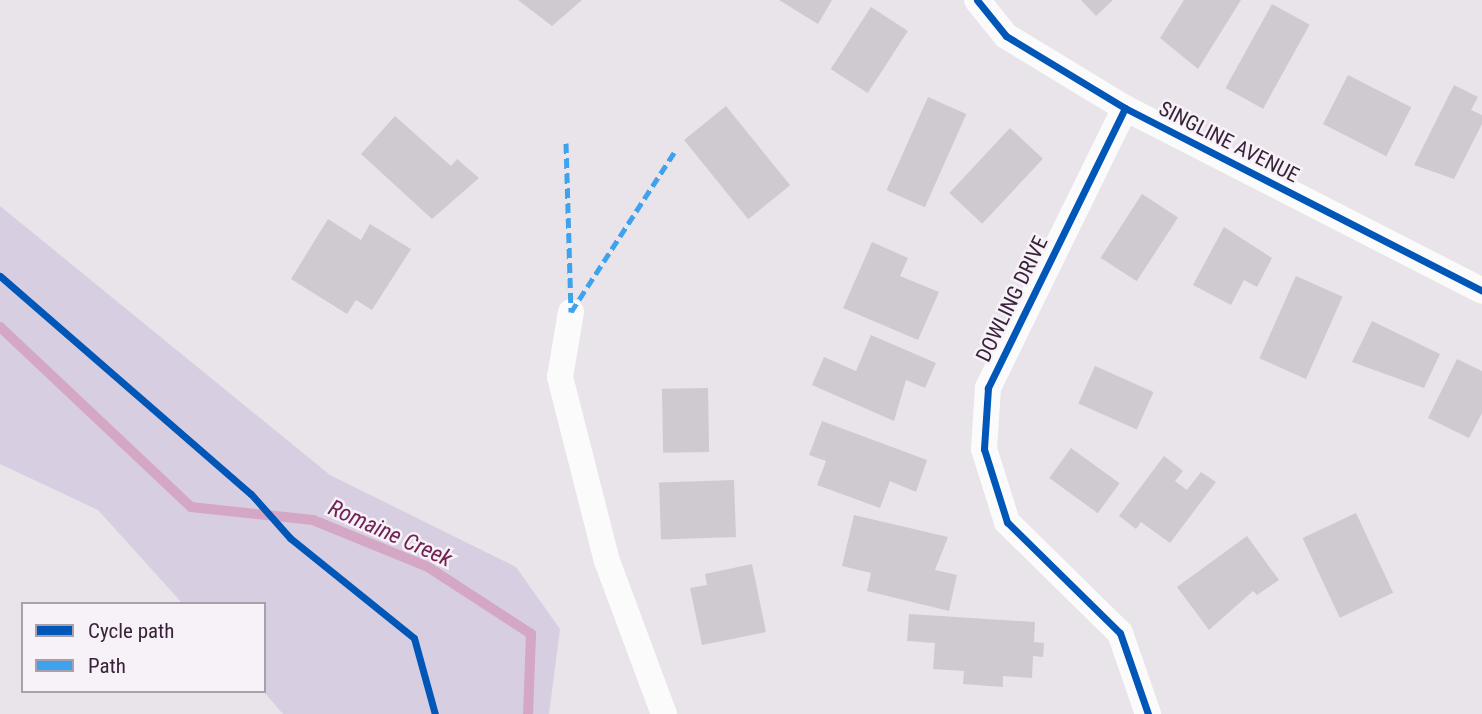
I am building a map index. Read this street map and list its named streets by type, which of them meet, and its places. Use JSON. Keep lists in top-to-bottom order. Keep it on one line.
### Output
{"streets":{"street":["SINGLINE AVENUE","DOWLING DRIVE"]},"crossings":[["SINGLINE AVENUE","DOWLING DRIVE"]],"water":["Romaine Creek"],"legend":["Cycle path","Path"]}
